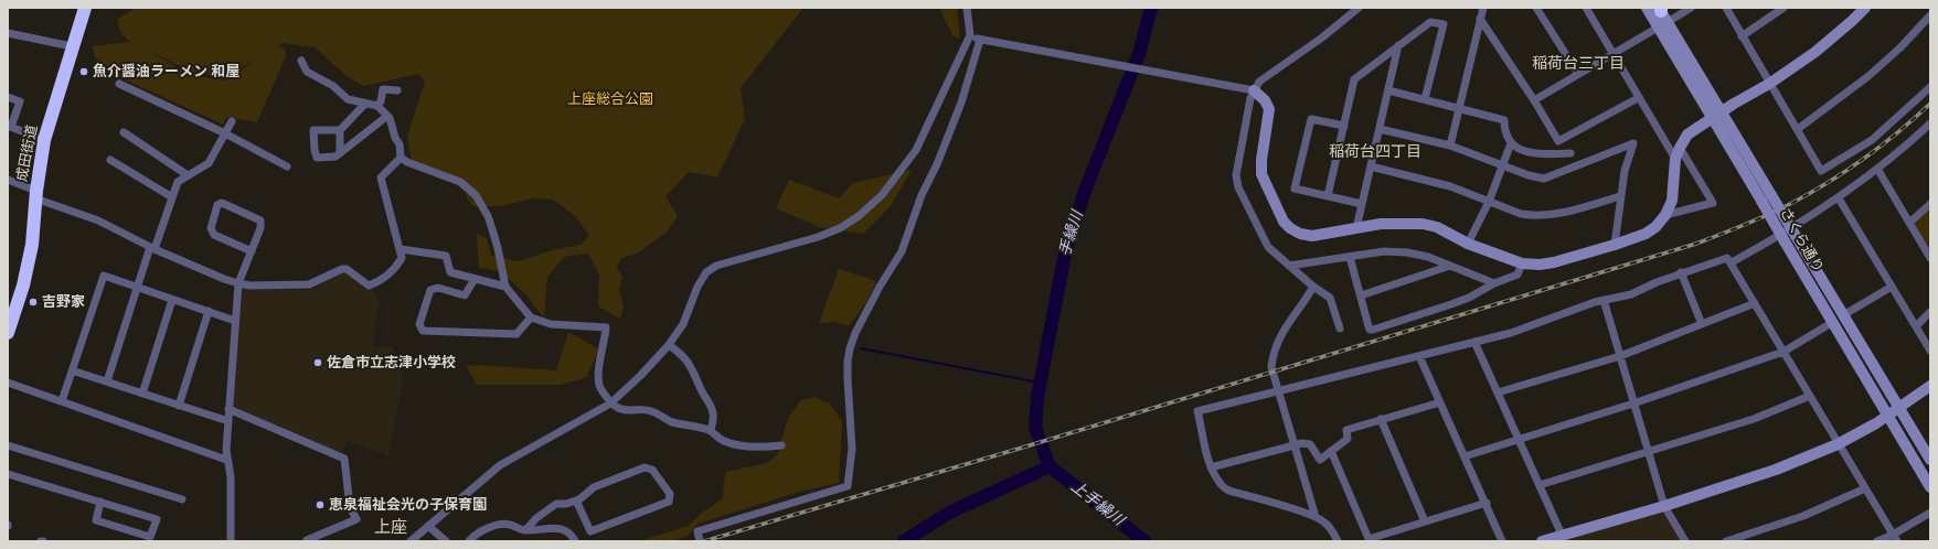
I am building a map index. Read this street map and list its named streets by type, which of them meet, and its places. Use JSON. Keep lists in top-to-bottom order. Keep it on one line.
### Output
{"streets":{"highway":["成田街道"],"street":["さくら通り"]},"districts":["稲荷台三丁目","稲荷台四丁目","上座"],"water":["手繰川","上手繰川"],"parks":["上座総合公園"],"places":["魚介醤油ラーメン 和屋","吉野家","佐倉市立志津小学校","恵泉福祉会光の子保育園"]}
